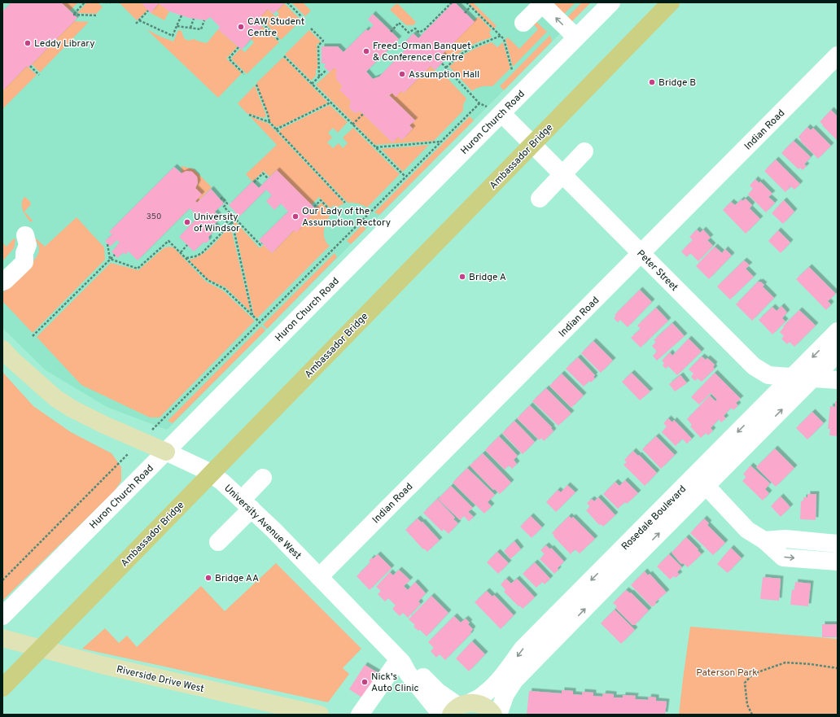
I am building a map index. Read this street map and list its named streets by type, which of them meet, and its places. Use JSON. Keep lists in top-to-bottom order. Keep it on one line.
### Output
{"streets":{"highway":["Ambassador Bridge"],"main road":["University Avenue West","Riverside Drive West"],"street":["Huron Church Road","Indian Road","Peter Street","Rosedale Boulevard"]},"crossings":[["Huron Church Road","Peter Street"],["Huron Church Road","University Avenue West"],["Indian Road","Peter Street"],["Indian Road","University Avenue West"],["Peter Street","Rosedale Boulevard"],["Rosedale Boulevard","University Avenue West"]],"parks":["Paterson Park"],"places":["CAW Student Centre","Leddy Library","Freed-Orman Banquet & Conference Centre","Assumption Hall","Bridge B","Our Lady of the Assumption Rectory","University of Windsor","Bridge A","Bridge AA","Nick's Auto Clinic"],"house_numbers":["350"]}
